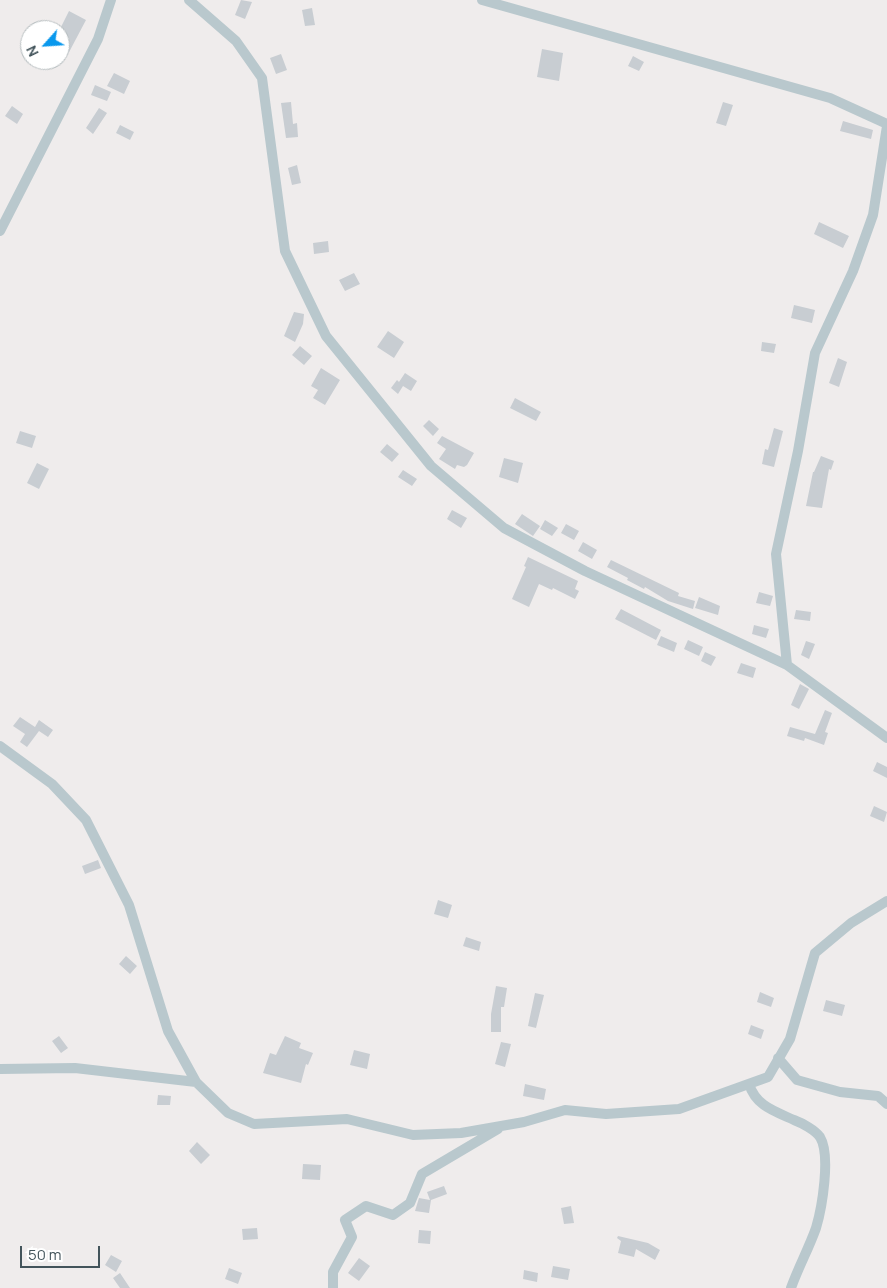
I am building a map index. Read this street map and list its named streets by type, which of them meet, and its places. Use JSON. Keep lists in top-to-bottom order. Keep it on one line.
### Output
{"scale_bar":"50 m","north":"bottom left"}
